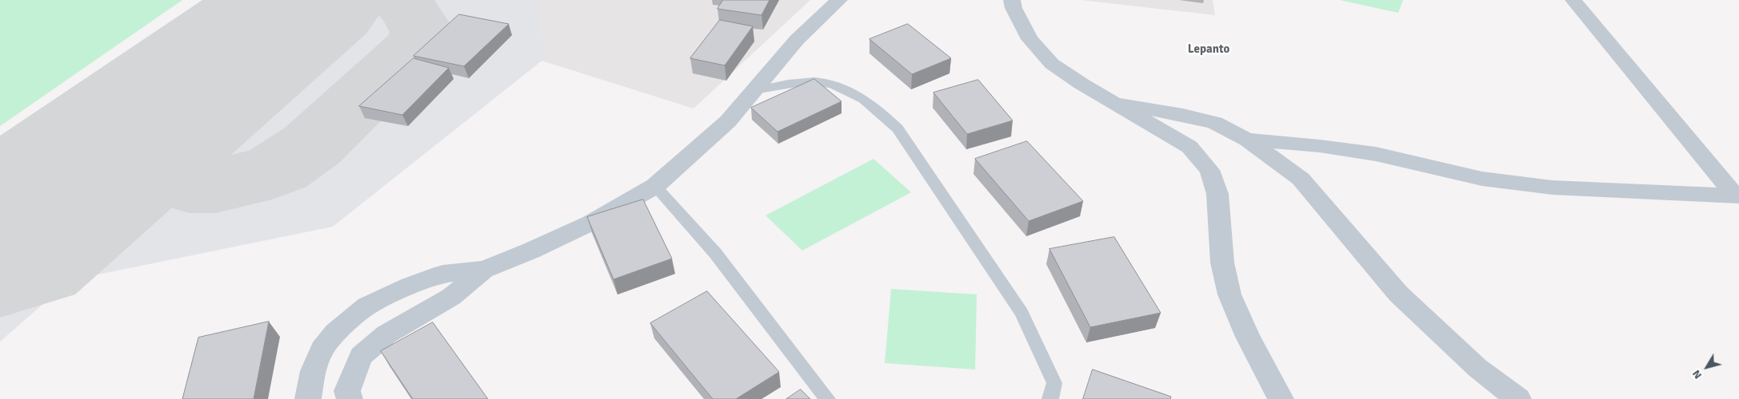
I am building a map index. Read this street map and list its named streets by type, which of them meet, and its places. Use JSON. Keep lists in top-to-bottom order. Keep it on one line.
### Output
{"districts":["Lepanto"],"north":"bottom left"}
